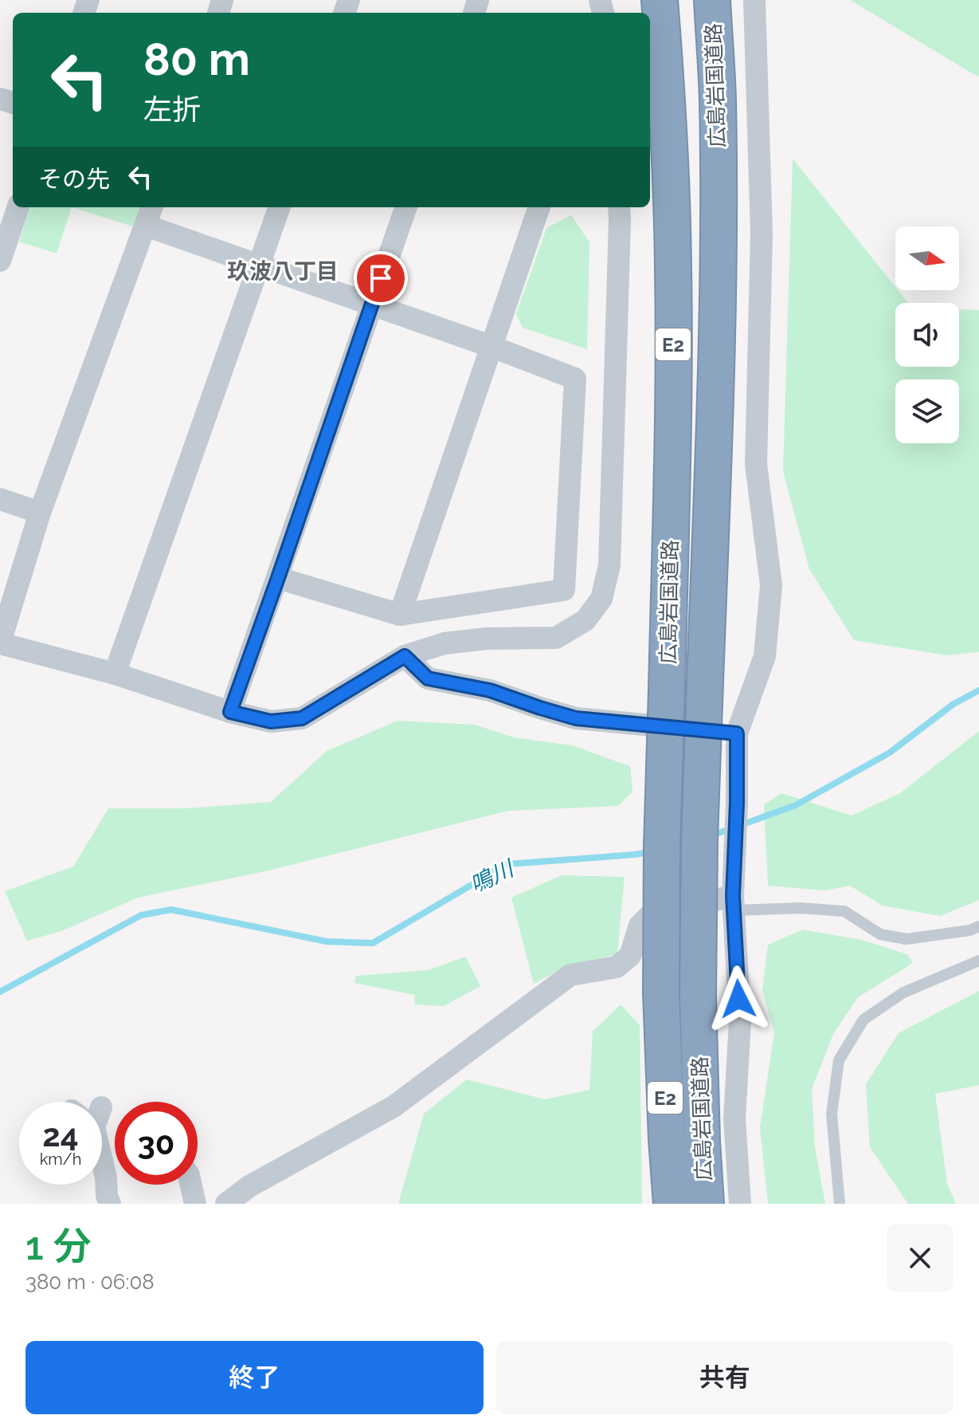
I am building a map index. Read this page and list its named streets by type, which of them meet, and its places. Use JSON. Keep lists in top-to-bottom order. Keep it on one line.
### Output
{"streets":{"highway":["広島岩国道路","E2"]},"districts":["玖波八丁目"],"water":["鳴川"],"north":"right","page":{"turn":["80 m","左折"],"then":"その先","speed":"24 km/h","limit":"30","heading":["1 分","380 m · 06:08"],"buttons":["終了","共有"]}}
